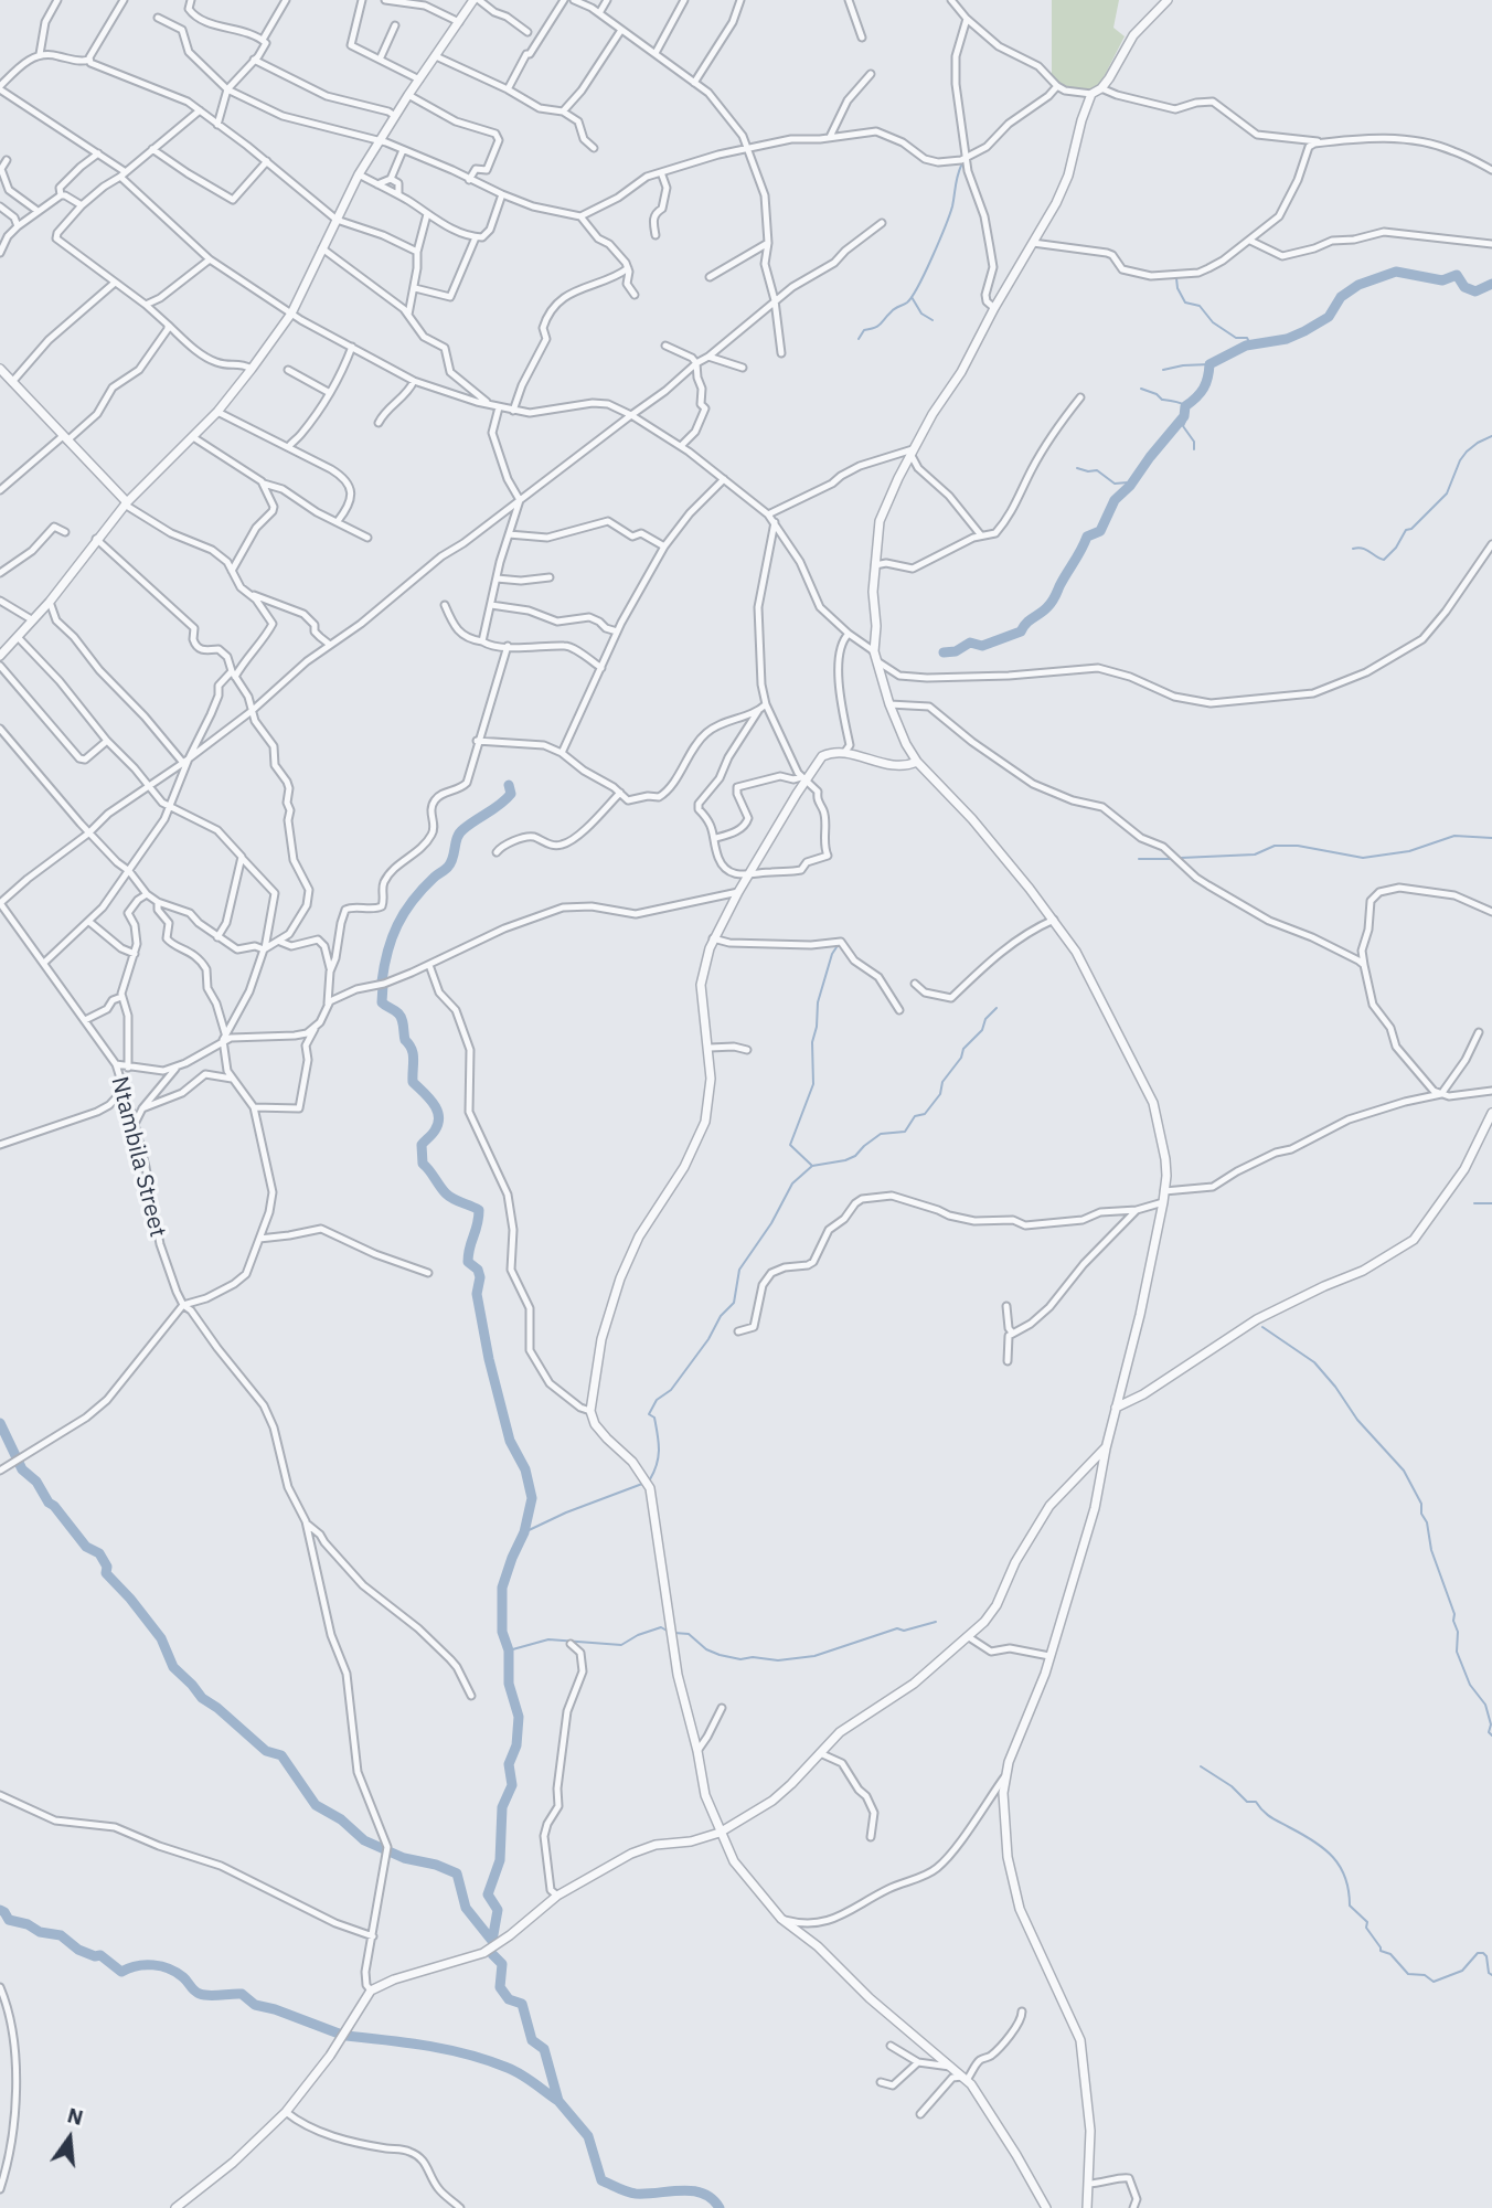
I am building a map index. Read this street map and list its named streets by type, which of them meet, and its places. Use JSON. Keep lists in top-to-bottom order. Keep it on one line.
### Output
{"streets":{"street":["Ntambila Street"]},"north":"top"}
